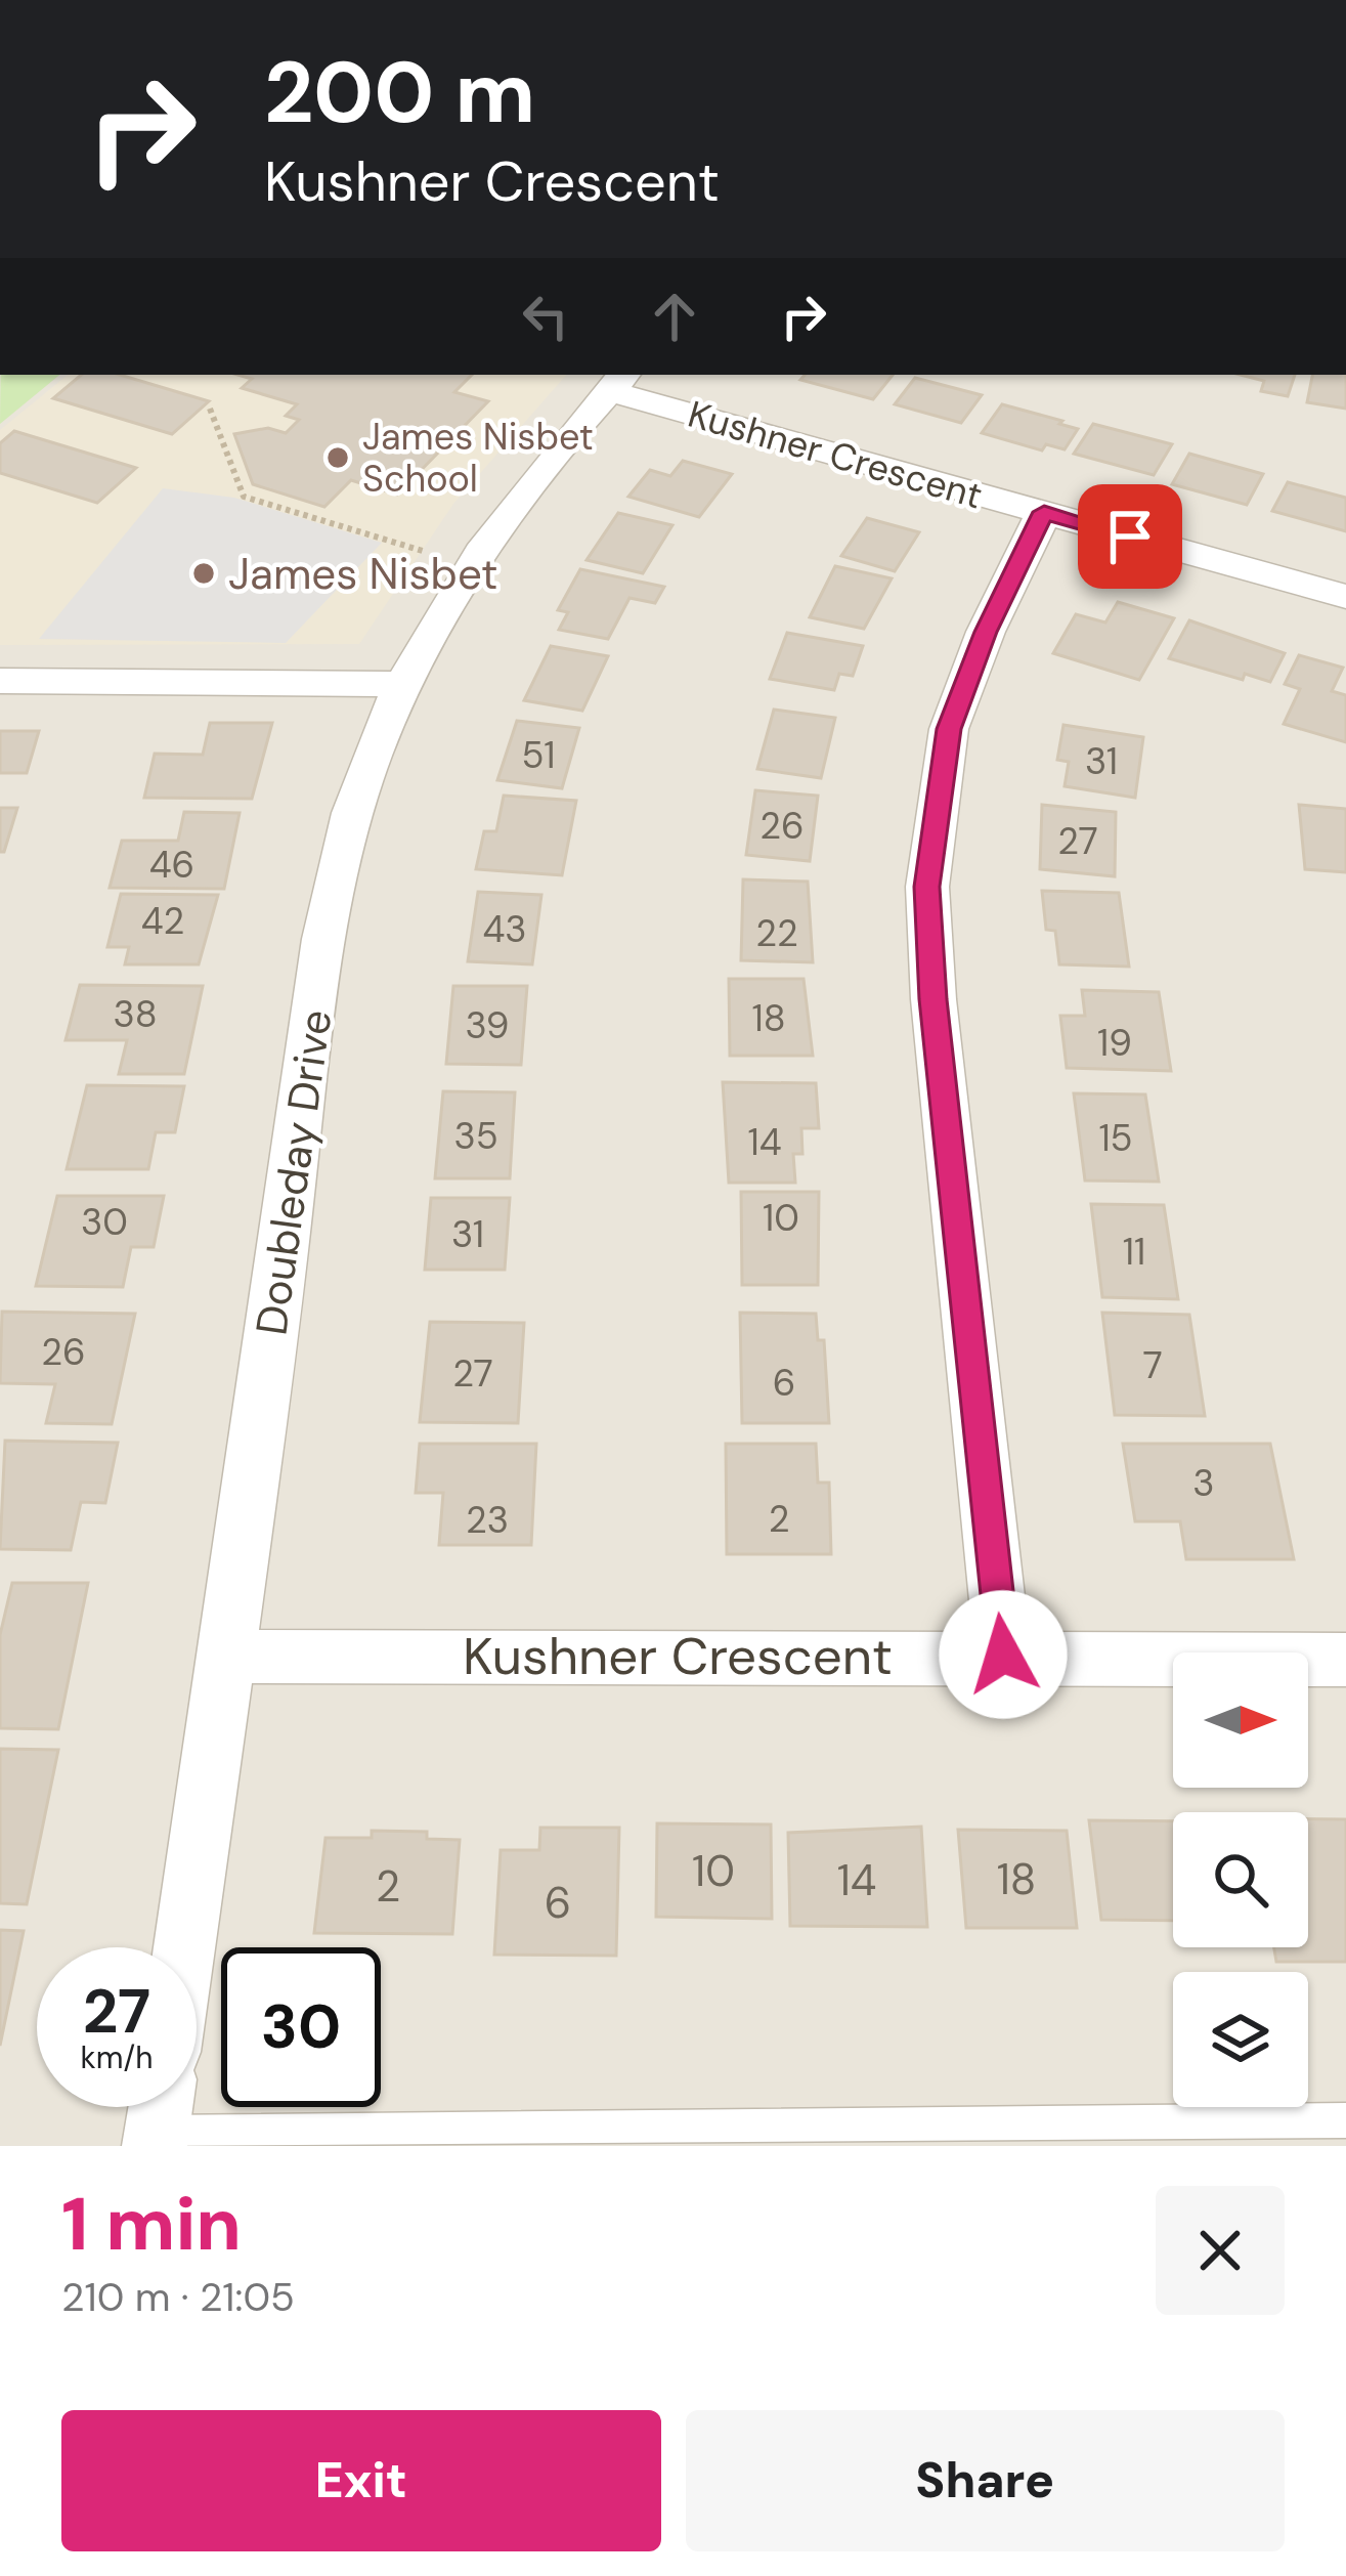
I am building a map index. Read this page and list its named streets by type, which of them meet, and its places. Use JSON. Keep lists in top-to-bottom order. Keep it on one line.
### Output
{"streets":{"street":["Kushner Crescent","Doubleday Drive"]},"crossings":[["Kushner Crescent","Doubleday Drive"]],"places":["James Nisbet School","James Nisbet"],"house_numbers":["51","31","26","27","46","42","43","22","38","18","39","19","35","15","14","10","30","31","11","26","7","27","6","3","2","23","10","18","14","2","6"],"north":"right","page":{"turn":["200 m","Kushner Crescent"],"speed":"27 km/h","limit":"30","heading":["1 min","210 m · 21:05"],"buttons":["Exit","Share"]}}
